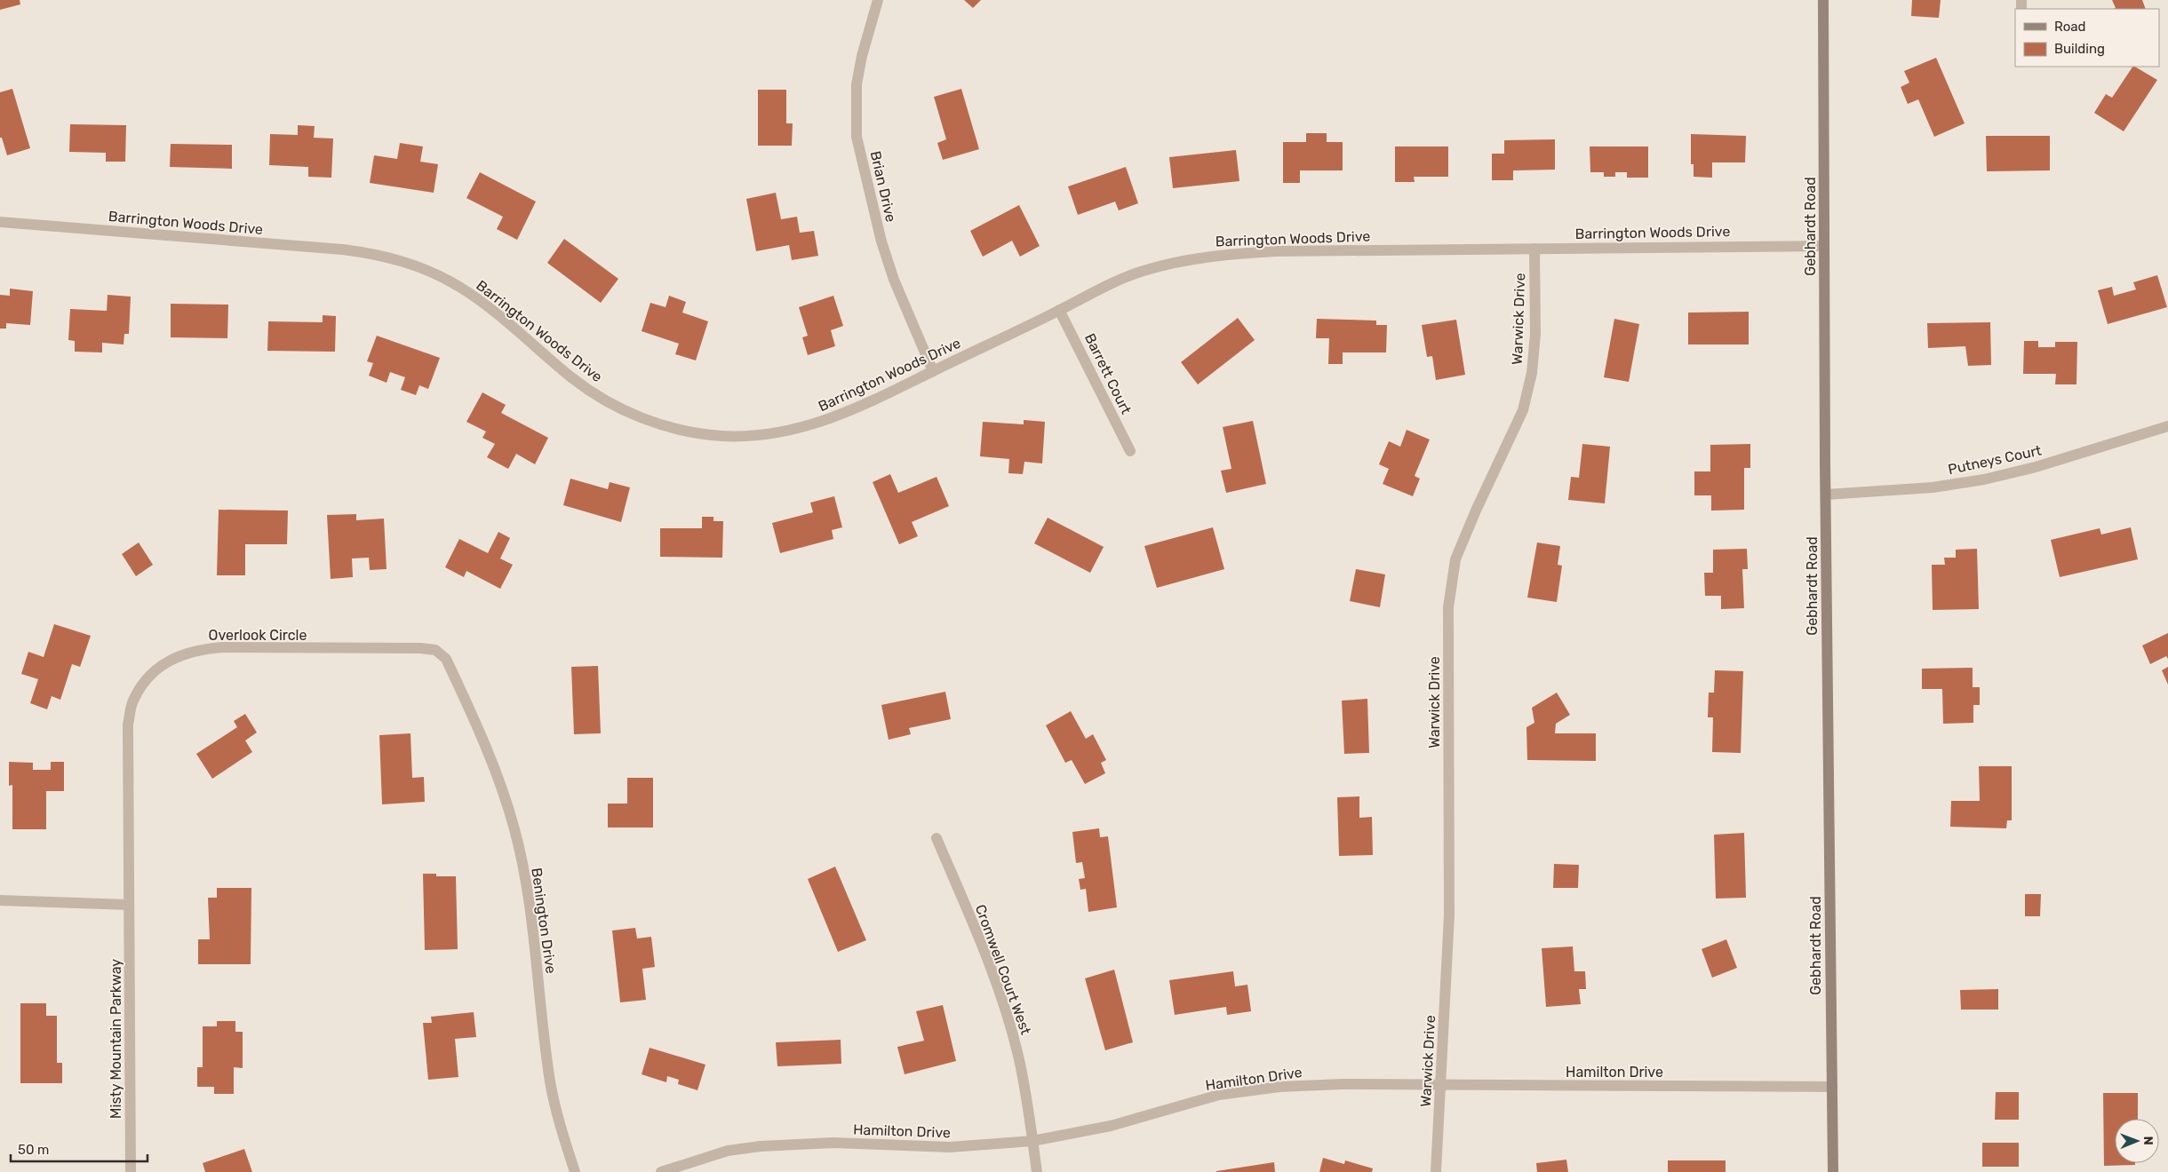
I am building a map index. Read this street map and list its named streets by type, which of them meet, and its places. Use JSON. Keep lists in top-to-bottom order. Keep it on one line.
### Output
{"streets":{"street":["Brian Drive","Barrington Woods Drive","Gebhardt Road","Warwick Drive","Barrett Court","Putneys Court","Overlook Circle","Benington Drive","Cromwell Court West","Misty Mountain Parkway","Hamilton Drive"]},"crossings":[["Brian Drive","Barrington Woods Drive"],["Barrington Woods Drive","Gebhardt Road"],["Barrington Woods Drive","Warwick Drive"],["Barrington Woods Drive","Barrett Court"],["Gebhardt Road","Putneys Court"],["Gebhardt Road","Hamilton Drive"],["Warwick Drive","Hamilton Drive"],["Overlook Circle","Benington Drive"],["Overlook Circle","Misty Mountain Parkway"],["Cromwell Court West","Hamilton Drive"]],"legend":["Road","Building"],"scale_bar":"50 m","north":"right"}
